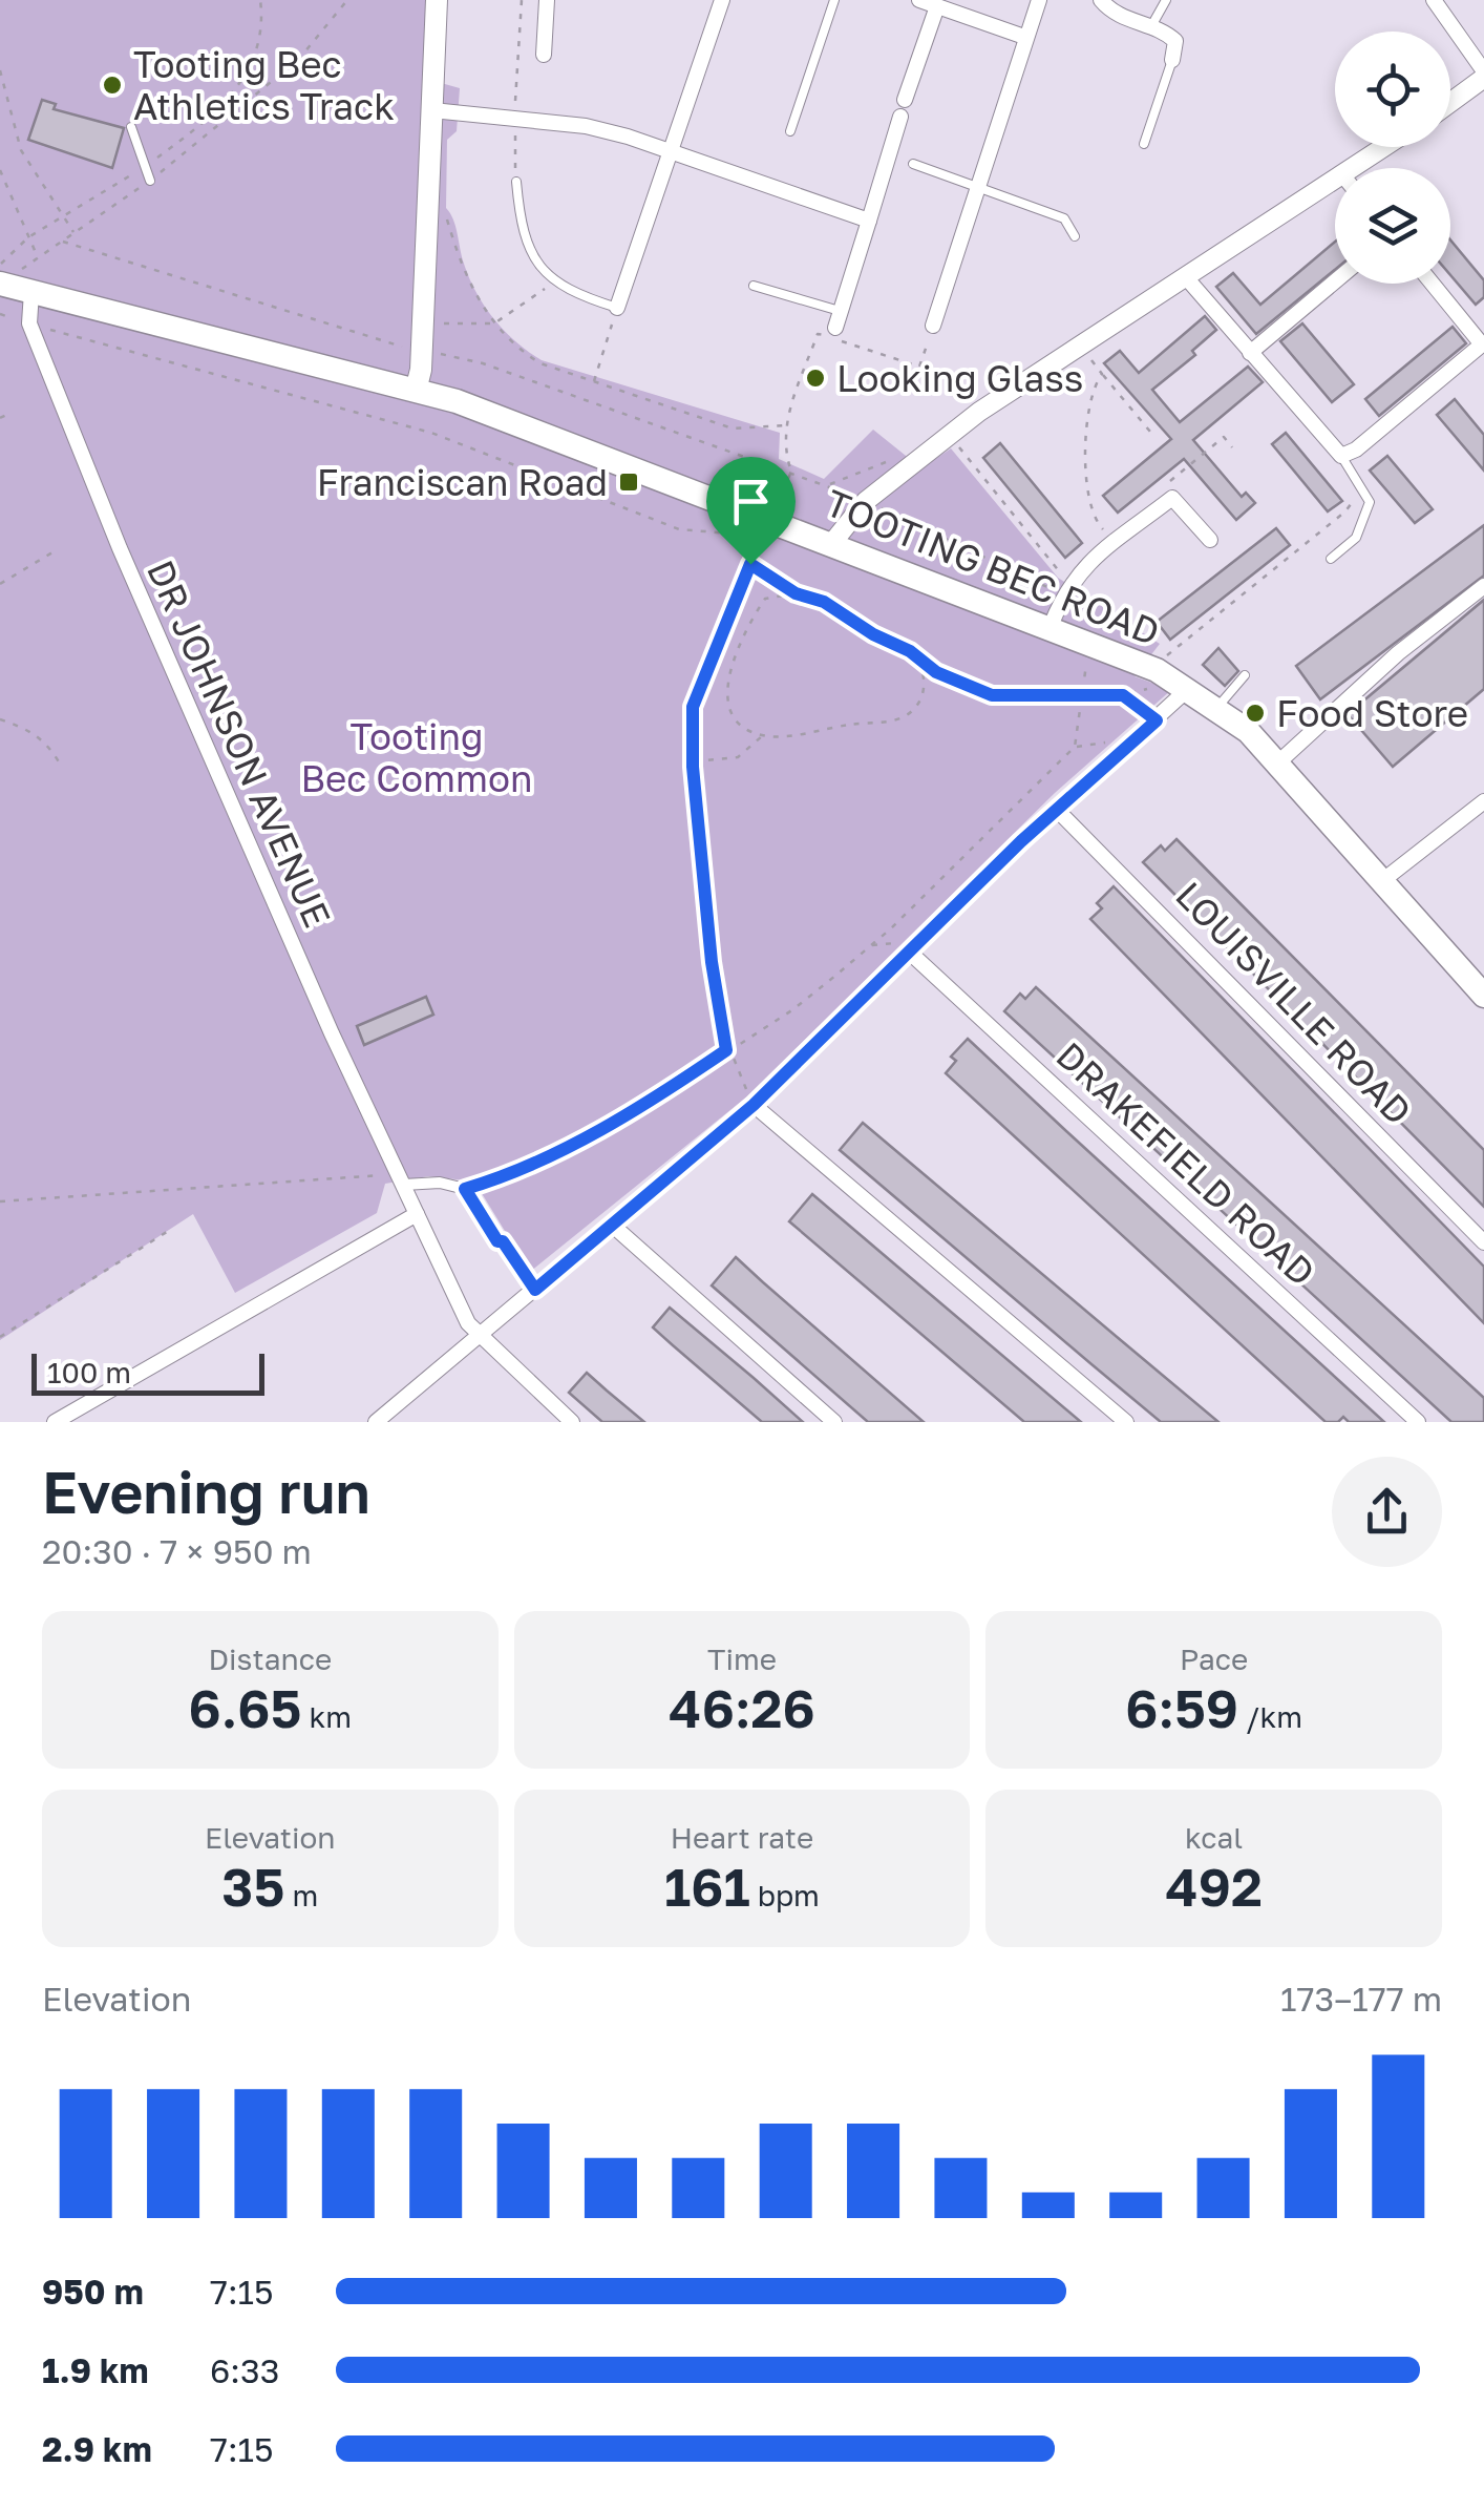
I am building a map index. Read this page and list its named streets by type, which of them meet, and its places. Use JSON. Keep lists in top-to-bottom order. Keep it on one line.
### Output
{"streets":{"highway":["TOOTING BEC ROAD"],"street":["DR JOHNSON AVENUE","LOUISVILLE ROAD","DRAKEFIELD ROAD"]},"crossings":[["TOOTING BEC ROAD","DR JOHNSON AVENUE"]],"parks":["Tooting Bec Common"],"places":{"other":["Tooting Bec Athletics Track","Looking Glass","Food Store"],"transit":["Franciscan Road"]},"scale_bar":"100 m","page":{"scale":"100 m","heading":["Evening run","20:30 · 7 × 950 m"],"stats":[["Distance","6.65 km"],["Time","46:26"],["Pace","6:59 /km"],["Elevation","35 m"],["Heart rate","161 bpm"],["kcal","492"]],"chart":["Elevation","173–177 m"],"list":[{"name":"950 m","note":"7:15"},{"name":"1.9 km","note":"6:33"},{"name":"2.9 km","note":"7:15"}]}}
